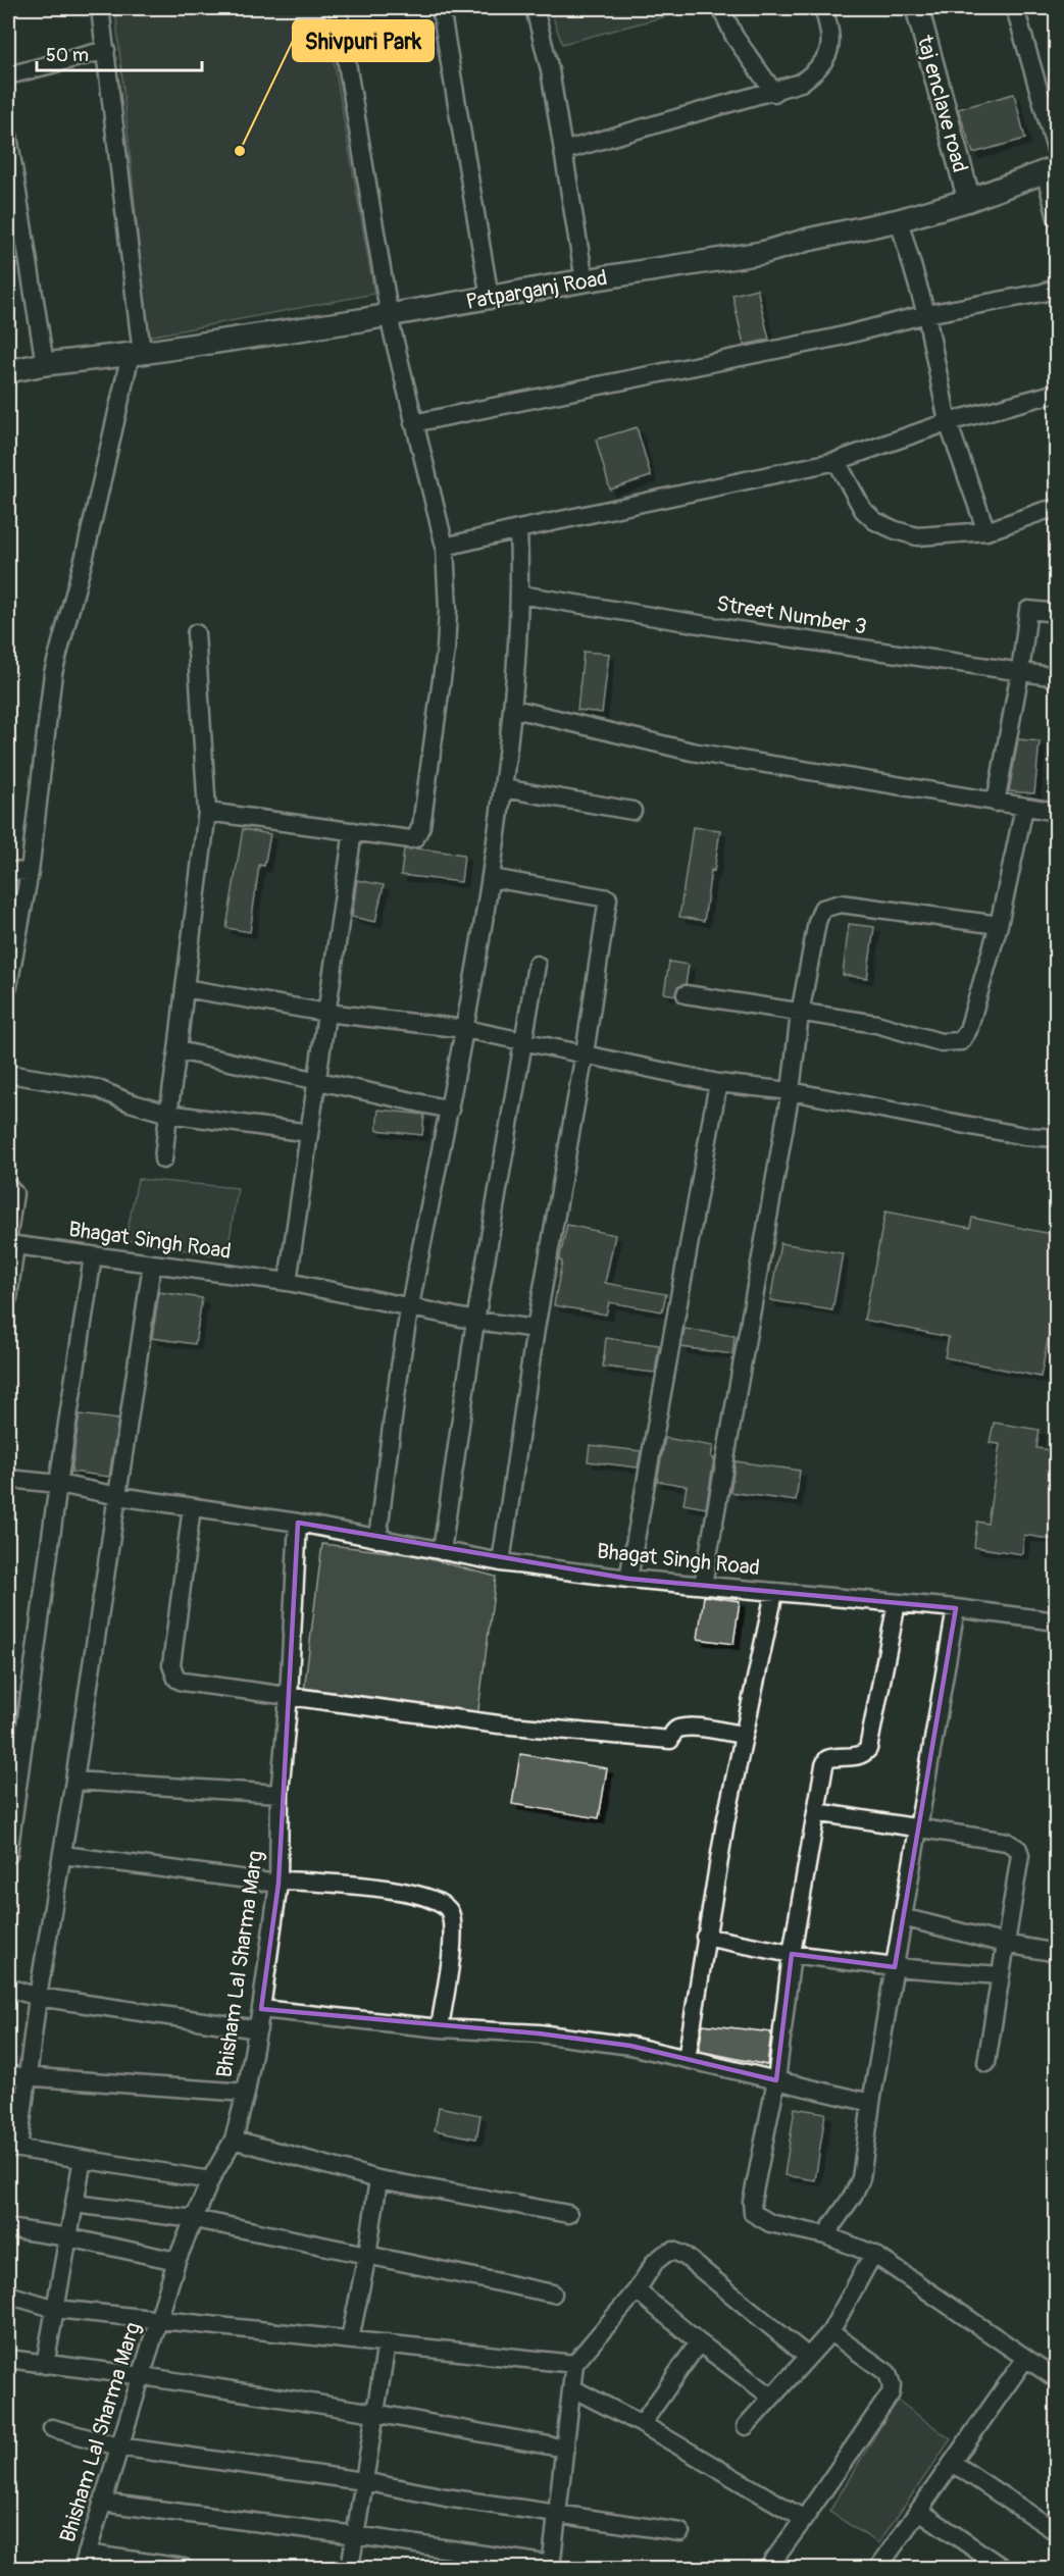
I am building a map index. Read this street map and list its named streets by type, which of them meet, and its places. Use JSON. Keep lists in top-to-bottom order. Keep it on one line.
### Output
{"streets":{"street":["taj enclave road","Patparganj Road","Street Number 3","Bhagat Singh Road","Bhisham Lal Sharma Marg"]},"crossings":[["taj enclave road","Patparganj Road"],["Bhagat Singh Road","Bhisham Lal Sharma Marg"]],"places":["Shivpuri Park"],"scale_bar":"50 m"}
